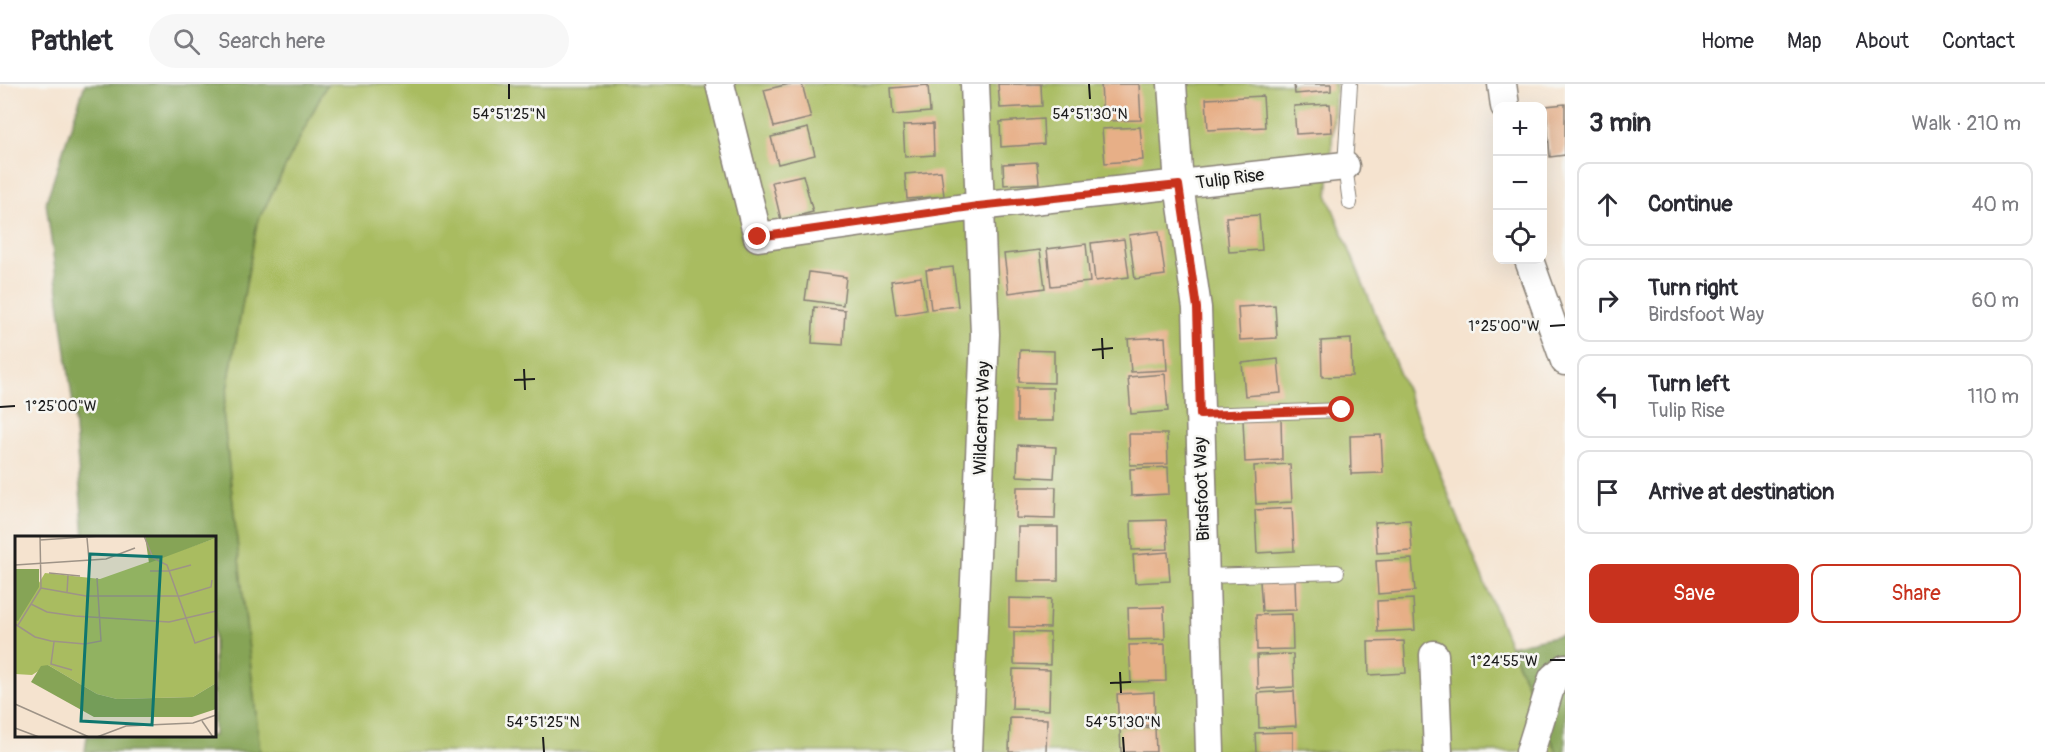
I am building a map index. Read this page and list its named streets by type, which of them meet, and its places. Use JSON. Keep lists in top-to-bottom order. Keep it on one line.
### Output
{"streets":{"street":["Tulip Rise","Wildcarrot Way","Birdsfoot Way"]},"crossings":[["Tulip Rise","Wildcarrot Way"],["Tulip Rise","Birdsfoot Way"]],"page":{"header":"Pathlet","search":"Search here","nav":["Home","Map","About","Contact"],"heading":["3 min","Walk · 210 m"],"map_buttons":["+","−"],"list":[["Continue","40 m"],["Turn right","Birdsfoot Way","60 m"],["Turn left","Tulip Rise","110 m"],"Arrive at destination"],"buttons":["Save","Share"]},"coordinates":["54°51'25\"N","54°51'30\"N","1°25'00\"W","1°24'55\"W"]}
